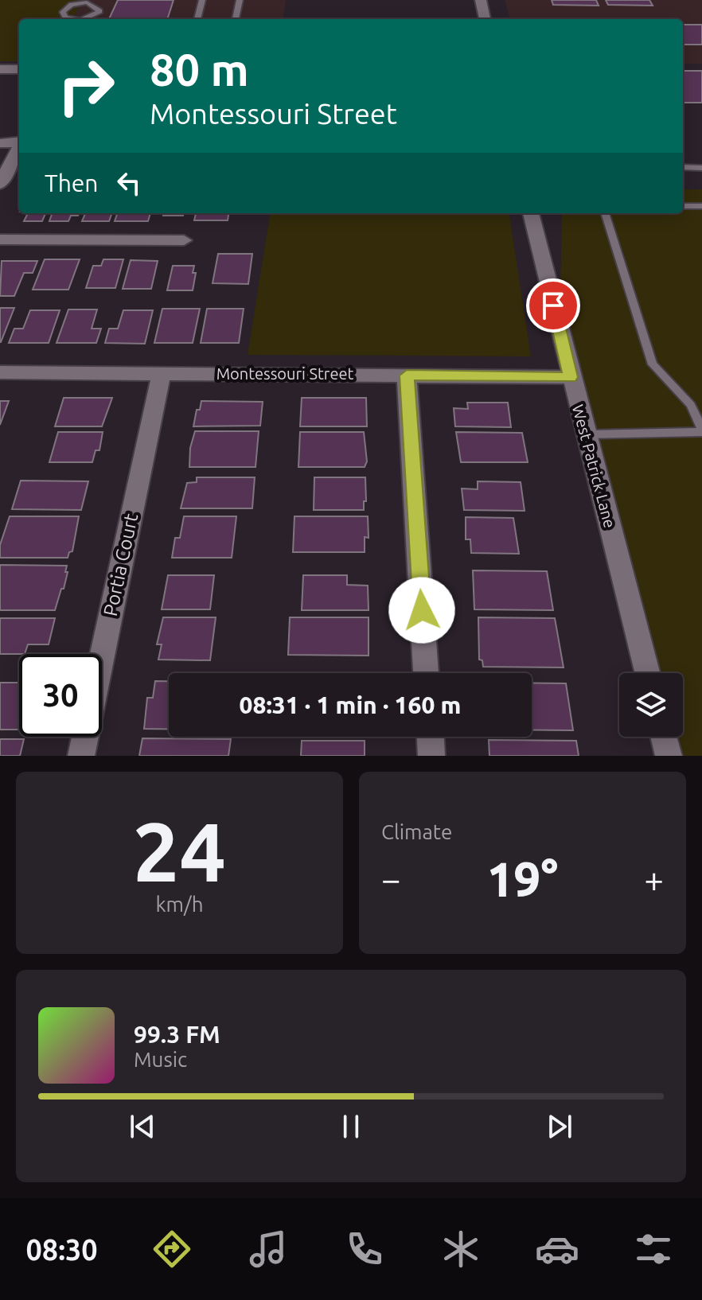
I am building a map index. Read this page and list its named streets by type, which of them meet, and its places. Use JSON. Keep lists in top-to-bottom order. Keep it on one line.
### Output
{"streets":{"street":["Montessouri Street","West Patrick Lane","Portia Court"]},"crossings":[["Montessouri Street","West Patrick Lane"],["Montessouri Street","Portia Court"]],"page":{"turn":["80 m","Montessouri Street"],"then":"Then","limit":"30","trip":"08:31 · 1 min · 160 m","tile":[["24","km/h"],"Climate"],"heat":["−","19°","+"],"song":["99.3 FM","Music"],"tabs":"08:30"}}
